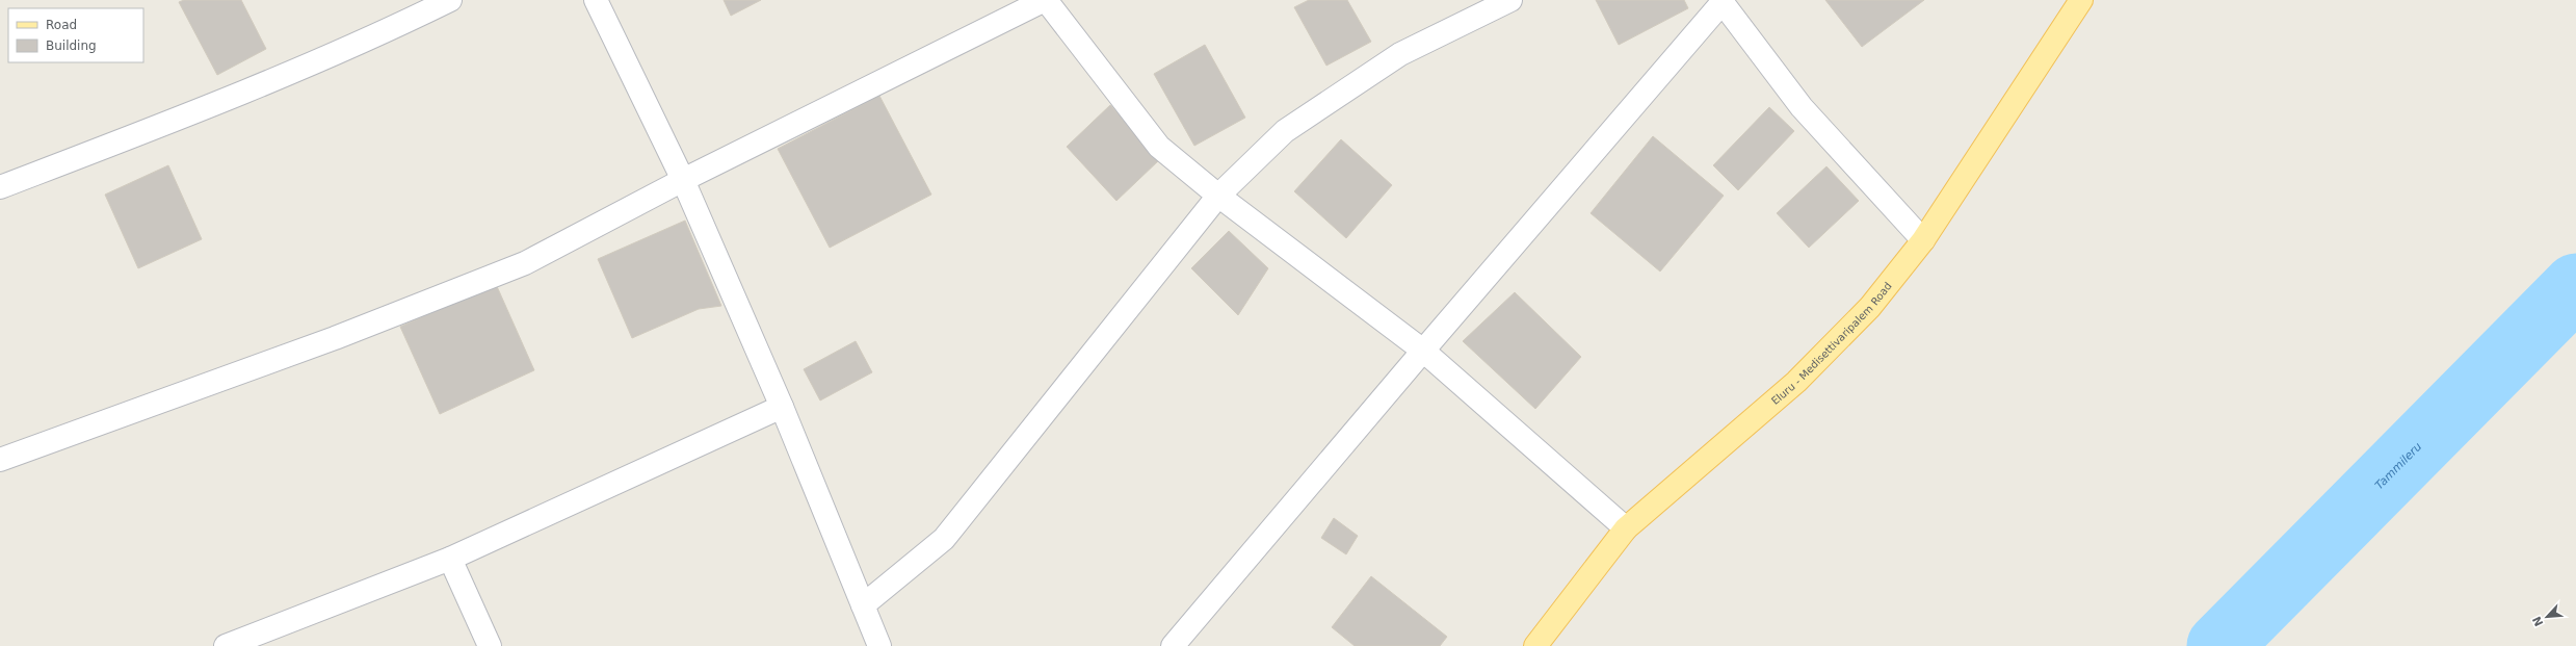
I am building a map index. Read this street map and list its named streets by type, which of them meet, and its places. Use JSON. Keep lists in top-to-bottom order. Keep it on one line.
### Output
{"streets":{"main road":["Eluru - Medisettivaripalem Road"]},"water":["Tammileru"],"legend":["Road","Building"],"north":"bottom left"}
